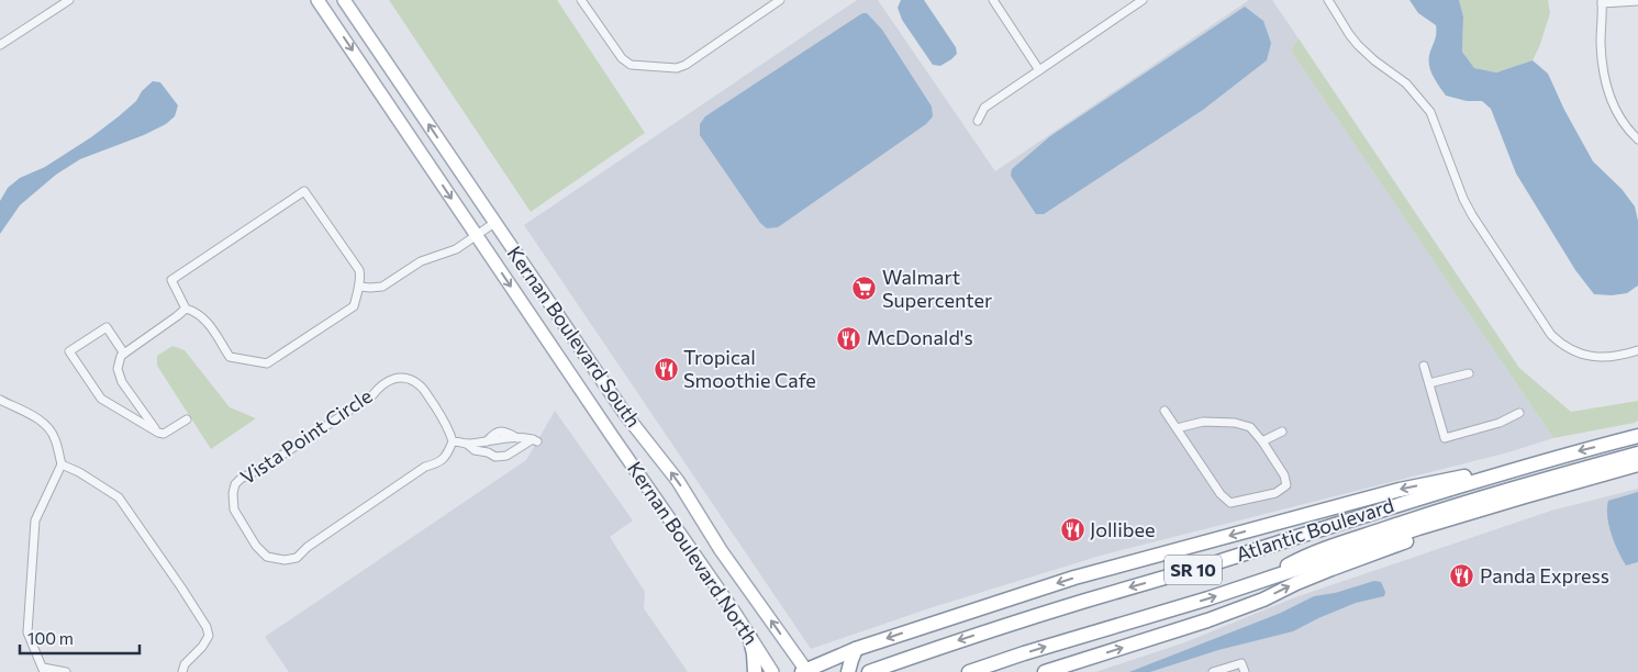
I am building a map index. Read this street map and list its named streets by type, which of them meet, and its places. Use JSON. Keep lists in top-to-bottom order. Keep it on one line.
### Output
{"streets":{"highway":["Atlantic Boulevard","SR 10"],"main road":["Kernan Boulevard South","Kernan Boulevard North"],"street":["Vista Point Circle"]},"crossings":[["Kernan Boulevard South","Kernan Boulevard North"]],"places":{"supermarket":["Walmart Supercenter"],"restaurant":["McDonald's","Tropical Smoothie Cafe","Jollibee","Panda Express"]},"scale_bar":"100 m"}
